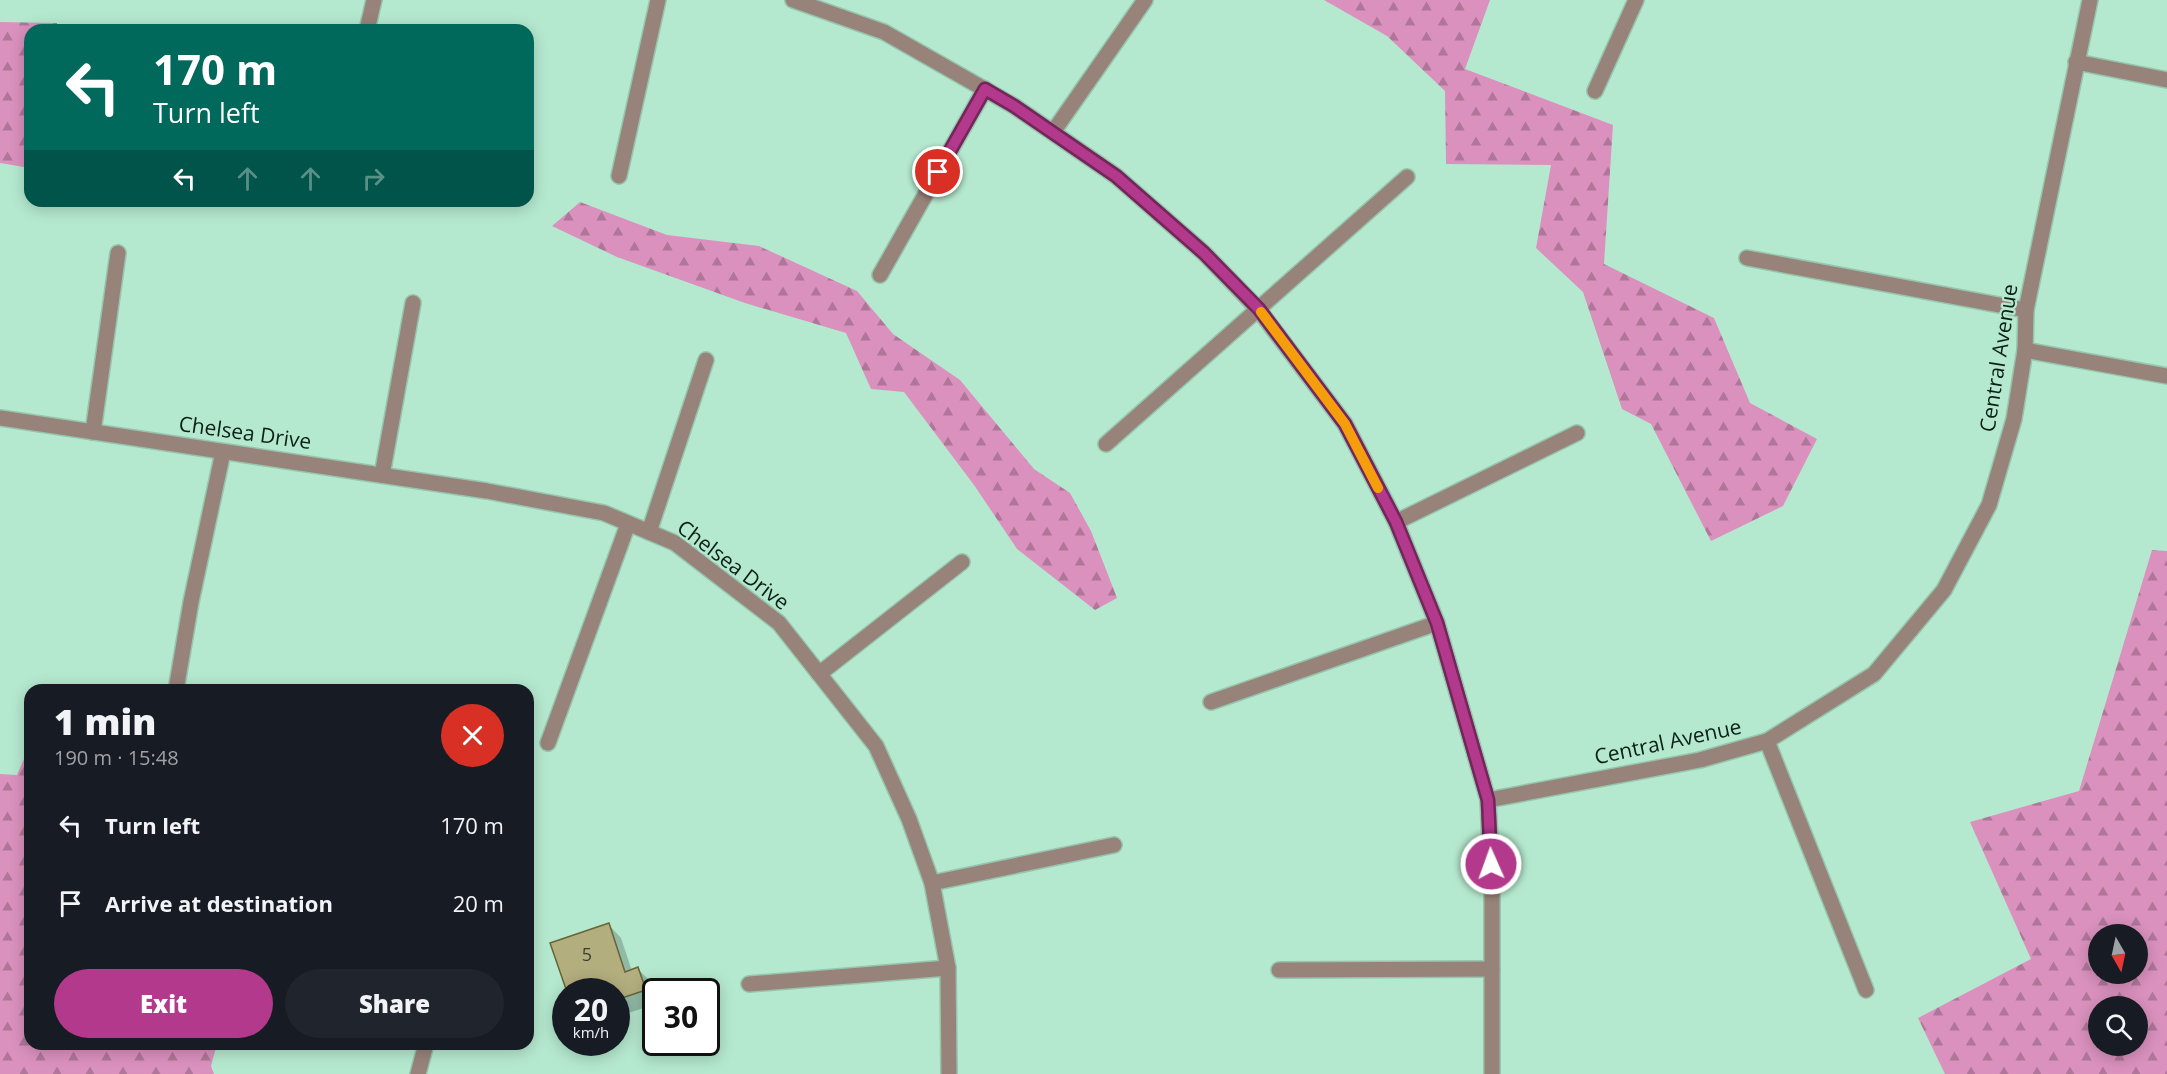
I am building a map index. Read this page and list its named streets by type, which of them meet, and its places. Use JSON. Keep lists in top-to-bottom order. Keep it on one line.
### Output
{"streets":{"street":["Central Avenue","Chelsea Drive"]},"house_numbers":["5"],"north":"bottom","page":{"turn":["170 m","Turn left"],"heading":["1 min","190 m · 15:48"],"list":[{"name":"Turn left","value":"170 m"},{"name":"Arrive at destination","value":"20 m"}],"buttons":["Exit","Share"],"speed":"20 km/h","limit":"30"}}
